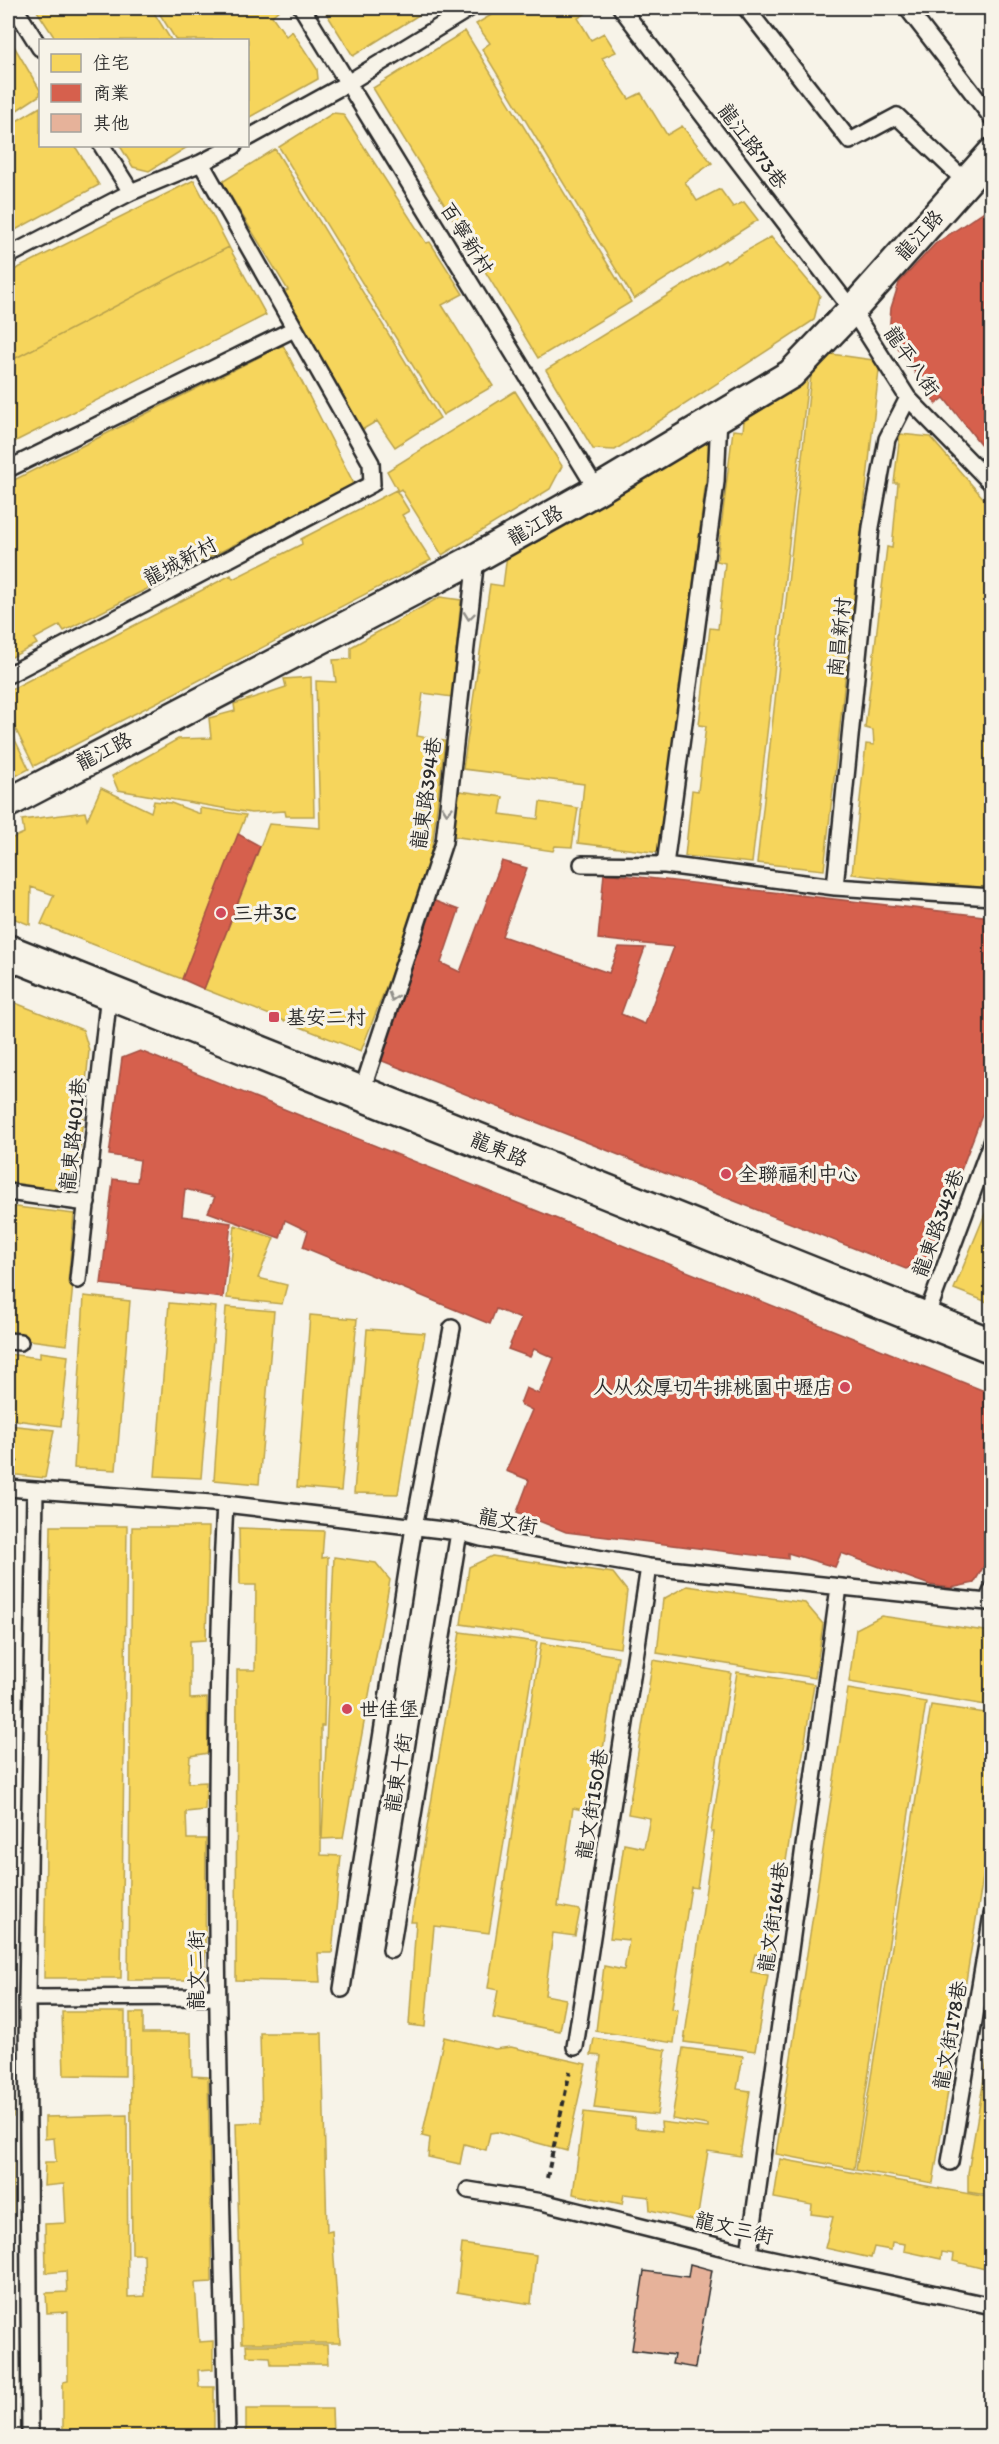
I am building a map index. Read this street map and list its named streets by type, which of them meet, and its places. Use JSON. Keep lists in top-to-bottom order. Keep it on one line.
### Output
{"streets":{"street":["龍江路","龍東路"],"lane":["龍江路73巷","百寧新村","龍平八街","龍城新村","南昌新村","龍東路394巷","龍東路401巷","龍東路342巷","龍文街","龍東十街","龍文街150巷","龍文街164巷","龍文二街","龍文街178巷","龍文三街"]},"crossings":[["龍江路73巷","龍江路"],["龍江路73巷","龍平八街"],["龍江路","百寧新村"],["龍江路","龍平八街"],["龍江路","龍東路394巷"],["龍平八街","南昌新村"],["龍東路394巷","龍東路"],["龍東路401巷","龍東路"],["龍東路","龍東路342巷"],["龍文街","龍東十街"],["龍文街","龍文街150巷"],["龍文街","龍文街164巷"],["龍文街","龍文二街"],["龍文街164巷","龍文三街"]],"one_way":["龍東路394巷"],"places":{"other":["三井3C","全聯福利中心","人从众厚切牛排桃園中壢店","世佳堡"],"transit":["基安二村"]},"legend":["住宅","商業","其他"]}
